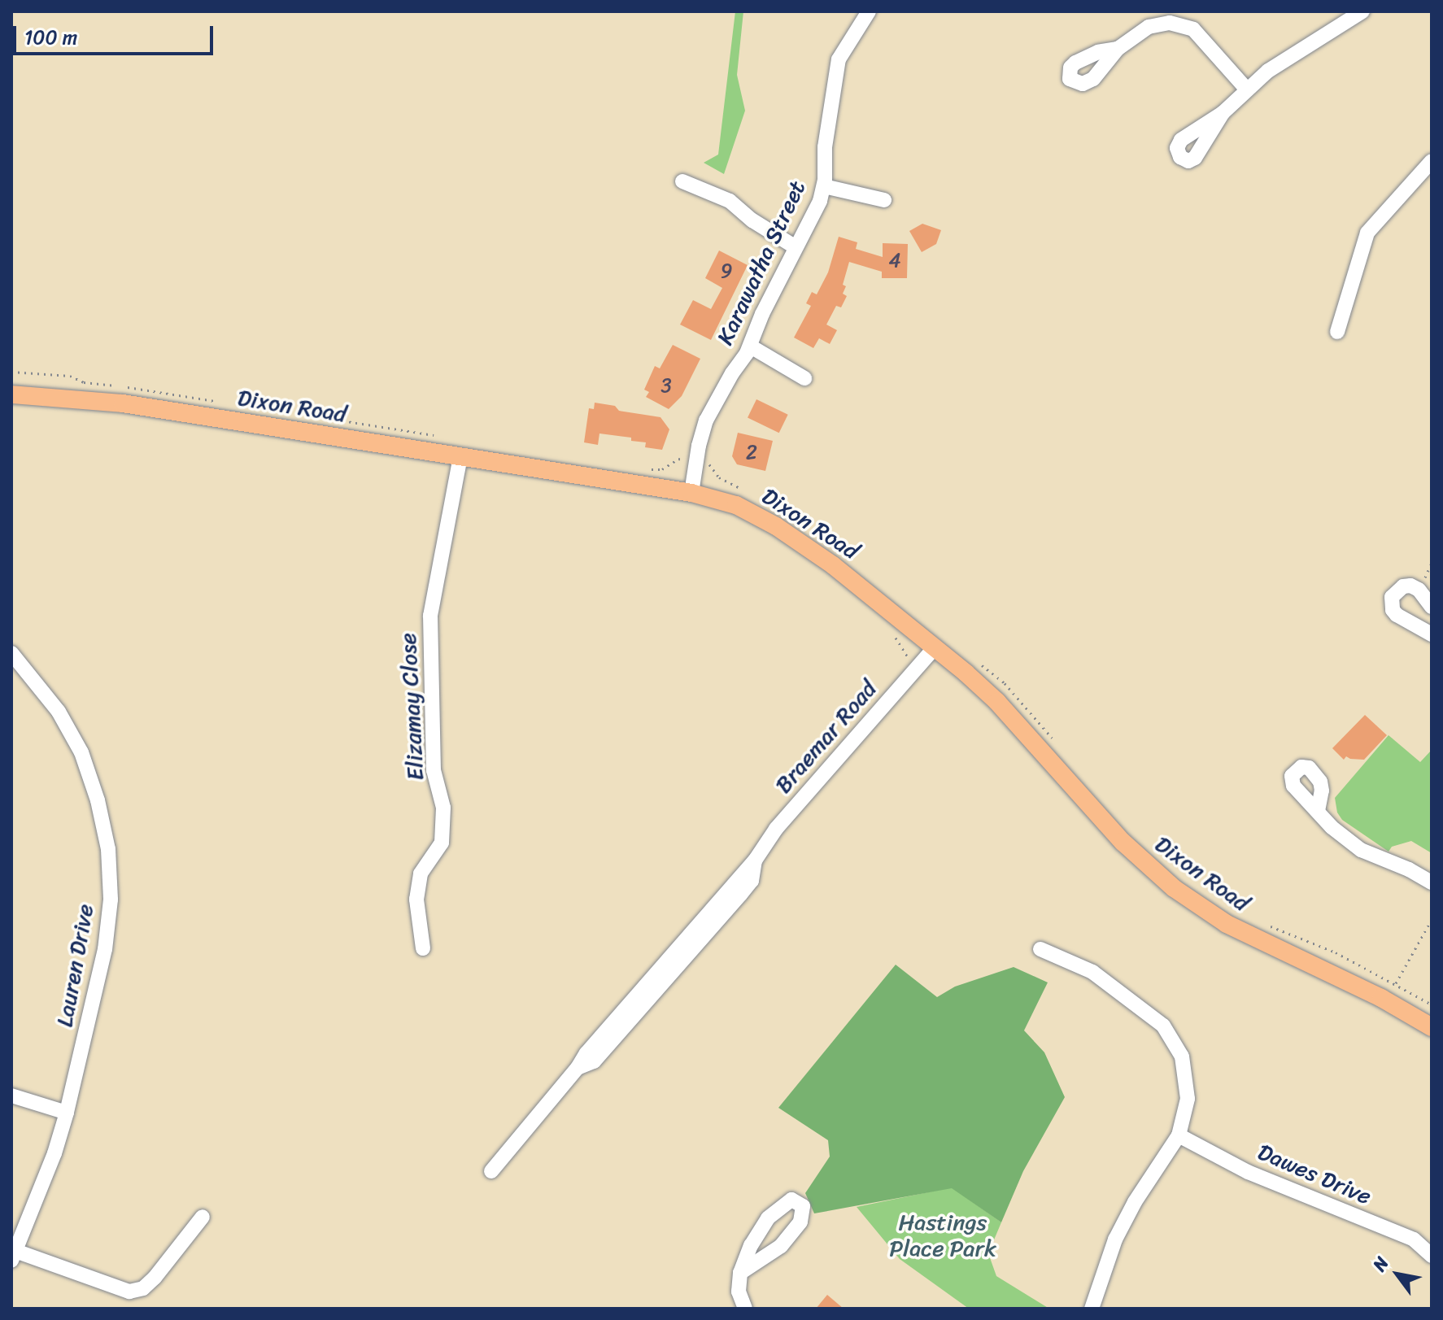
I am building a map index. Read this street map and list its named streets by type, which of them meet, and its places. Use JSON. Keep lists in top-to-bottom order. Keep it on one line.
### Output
{"streets":{"main road":["Dixon Road"],"street":["Karawatha Street","Elizamay Close","Braemar Road","Lauren Drive","Dawes Drive"]},"crossings":[["Karawatha Street","Dixon Road"],["Dixon Road","Elizamay Close"],["Dixon Road","Braemar Road"]],"parks":["Hastings Place Park"],"house_numbers":["4","9","3","2"],"scale_bar":"100 m","north":"top left"}
